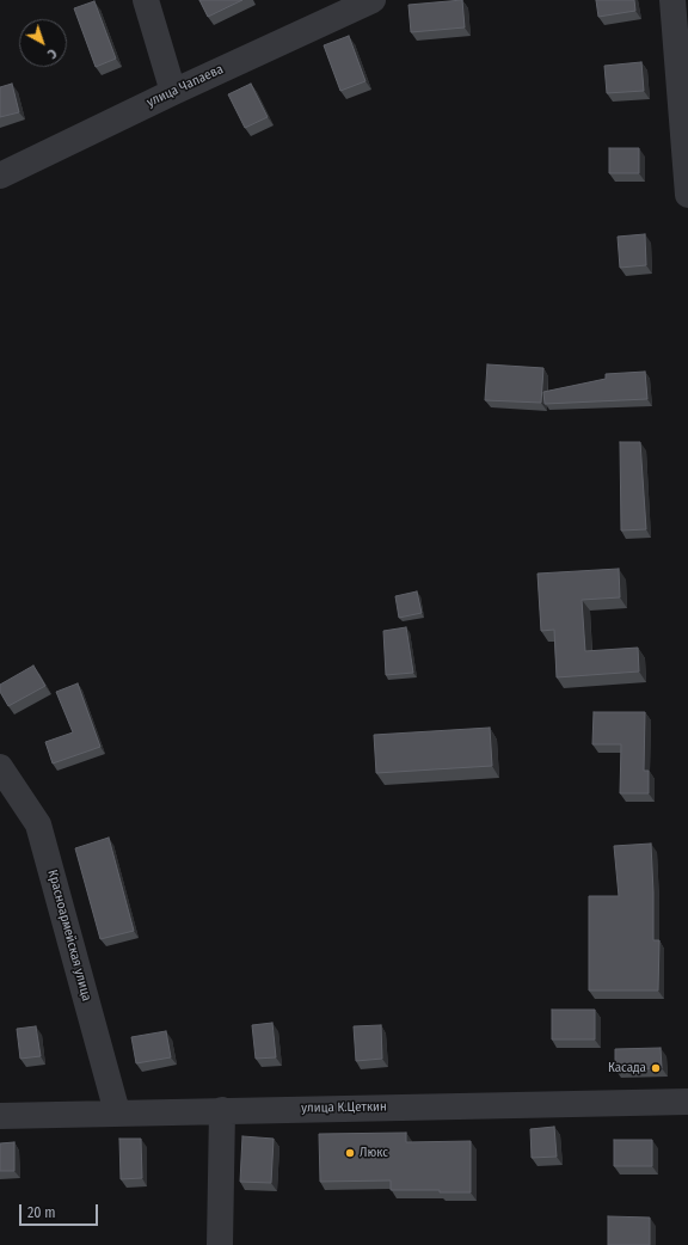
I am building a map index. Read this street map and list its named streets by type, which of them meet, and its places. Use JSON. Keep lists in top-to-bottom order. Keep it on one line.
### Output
{"streets":{"street":["улица Чапаева","Красноармейская улица","улица К.Цеткин"]},"crossings":[["Красноармейская улица","улица К.Цеткин"]],"places":["Касада","Люкс"],"scale_bar":"20 m","north":"bottom right"}
